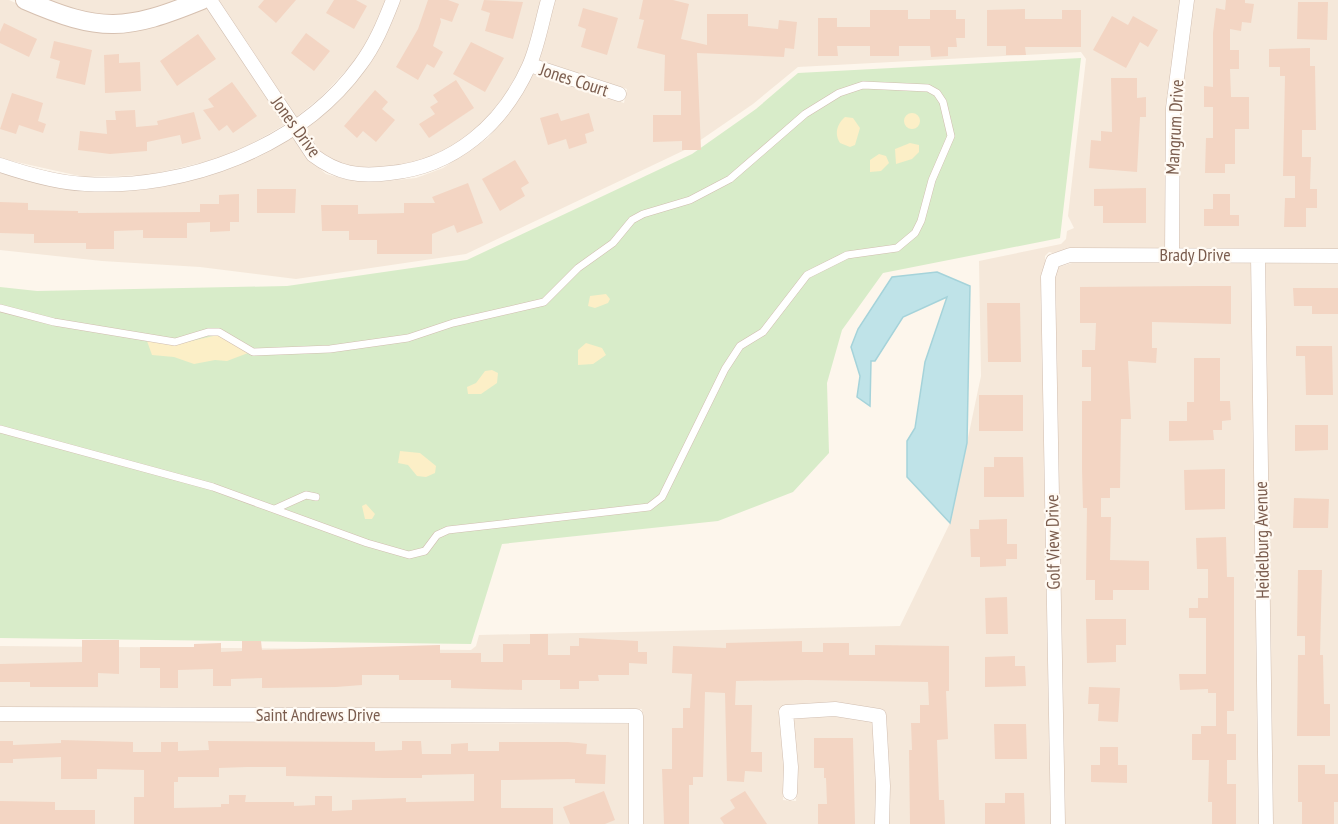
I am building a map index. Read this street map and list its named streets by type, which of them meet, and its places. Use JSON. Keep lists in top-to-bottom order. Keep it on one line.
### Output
{"streets":{"street":["Jones Court","Jones Drive","Mangrum Drive","Brady Drive","Heidelburg Avenue","Golf View Drive","Saint Andrews Drive"]},"crossings":[["Jones Court","Jones Drive"],["Mangrum Drive","Brady Drive"],["Brady Drive","Heidelburg Avenue"],["Brady Drive","Golf View Drive"]]}
